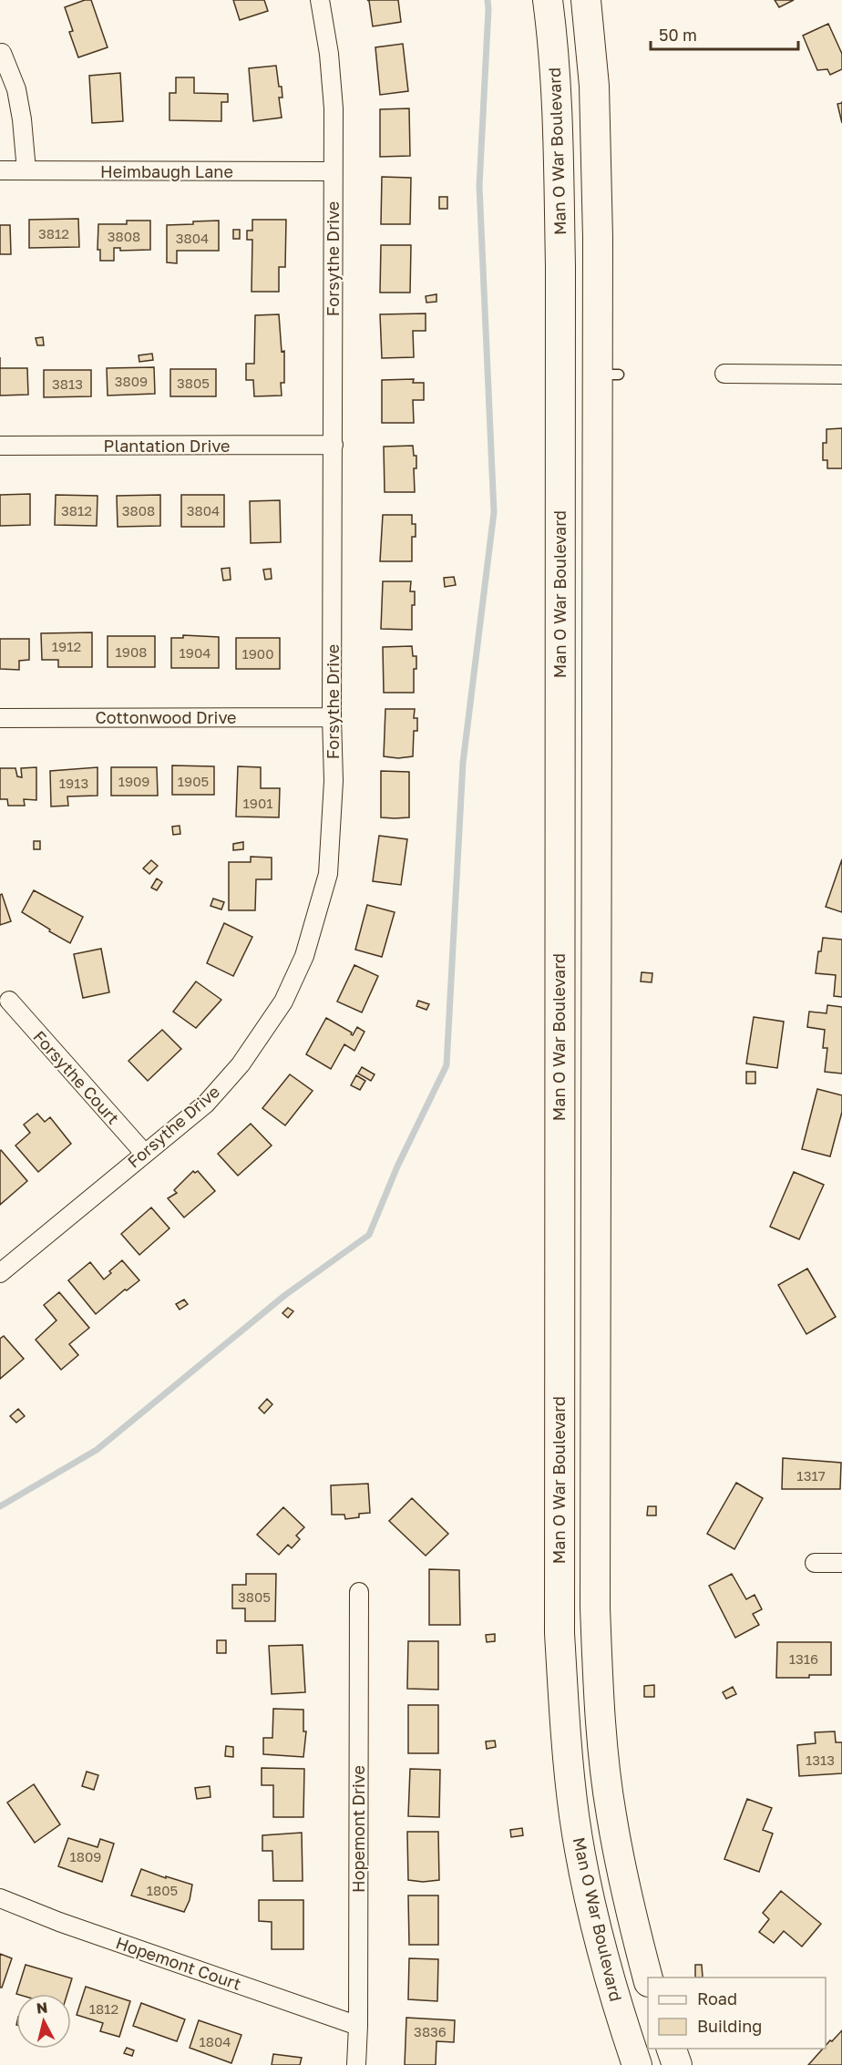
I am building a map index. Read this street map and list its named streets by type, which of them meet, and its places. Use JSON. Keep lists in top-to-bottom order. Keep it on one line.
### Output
{"streets":{"main road":["Man O War Boulevard"],"street":["Heimbaugh Lane","Forsythe Drive","Plantation Drive","Cottonwood Drive","Forsythe Court","Hopemont Drive","Hopemont Court"]},"crossings":[["Heimbaugh Lane","Forsythe Drive"],["Forsythe Drive","Plantation Drive"],["Forsythe Drive","Cottonwood Drive"],["Forsythe Drive","Forsythe Court"],["Hopemont Drive","Hopemont Court"]],"house_numbers":["3812","3808","3804","3809","3805","3813","3812","3808","3804","1912","1908","1904","1900","1909","1905","1913","1901","1317","3805","1316","1313","1809","1805","1812","3836","1804"],"legend":["Road","Building"],"scale_bar":"50 m","north":"top"}
